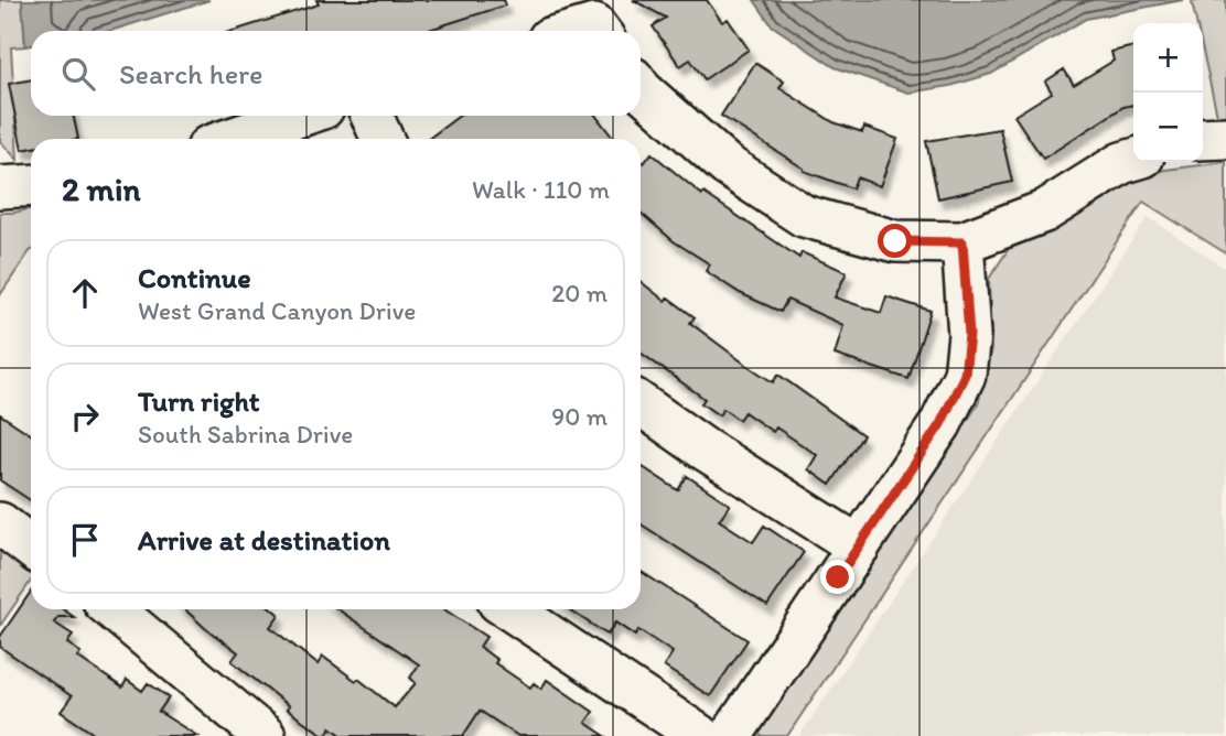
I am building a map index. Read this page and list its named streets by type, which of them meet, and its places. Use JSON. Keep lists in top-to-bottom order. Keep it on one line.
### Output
{"page":{"map_buttons":["+","−"],"search":"Search here","heading":["2 min","Walk · 110 m"],"list":[["Continue","West Grand Canyon Drive","20 m"],["Turn right","South Sabrina Drive","90 m"],"Arrive at destination"]}}
